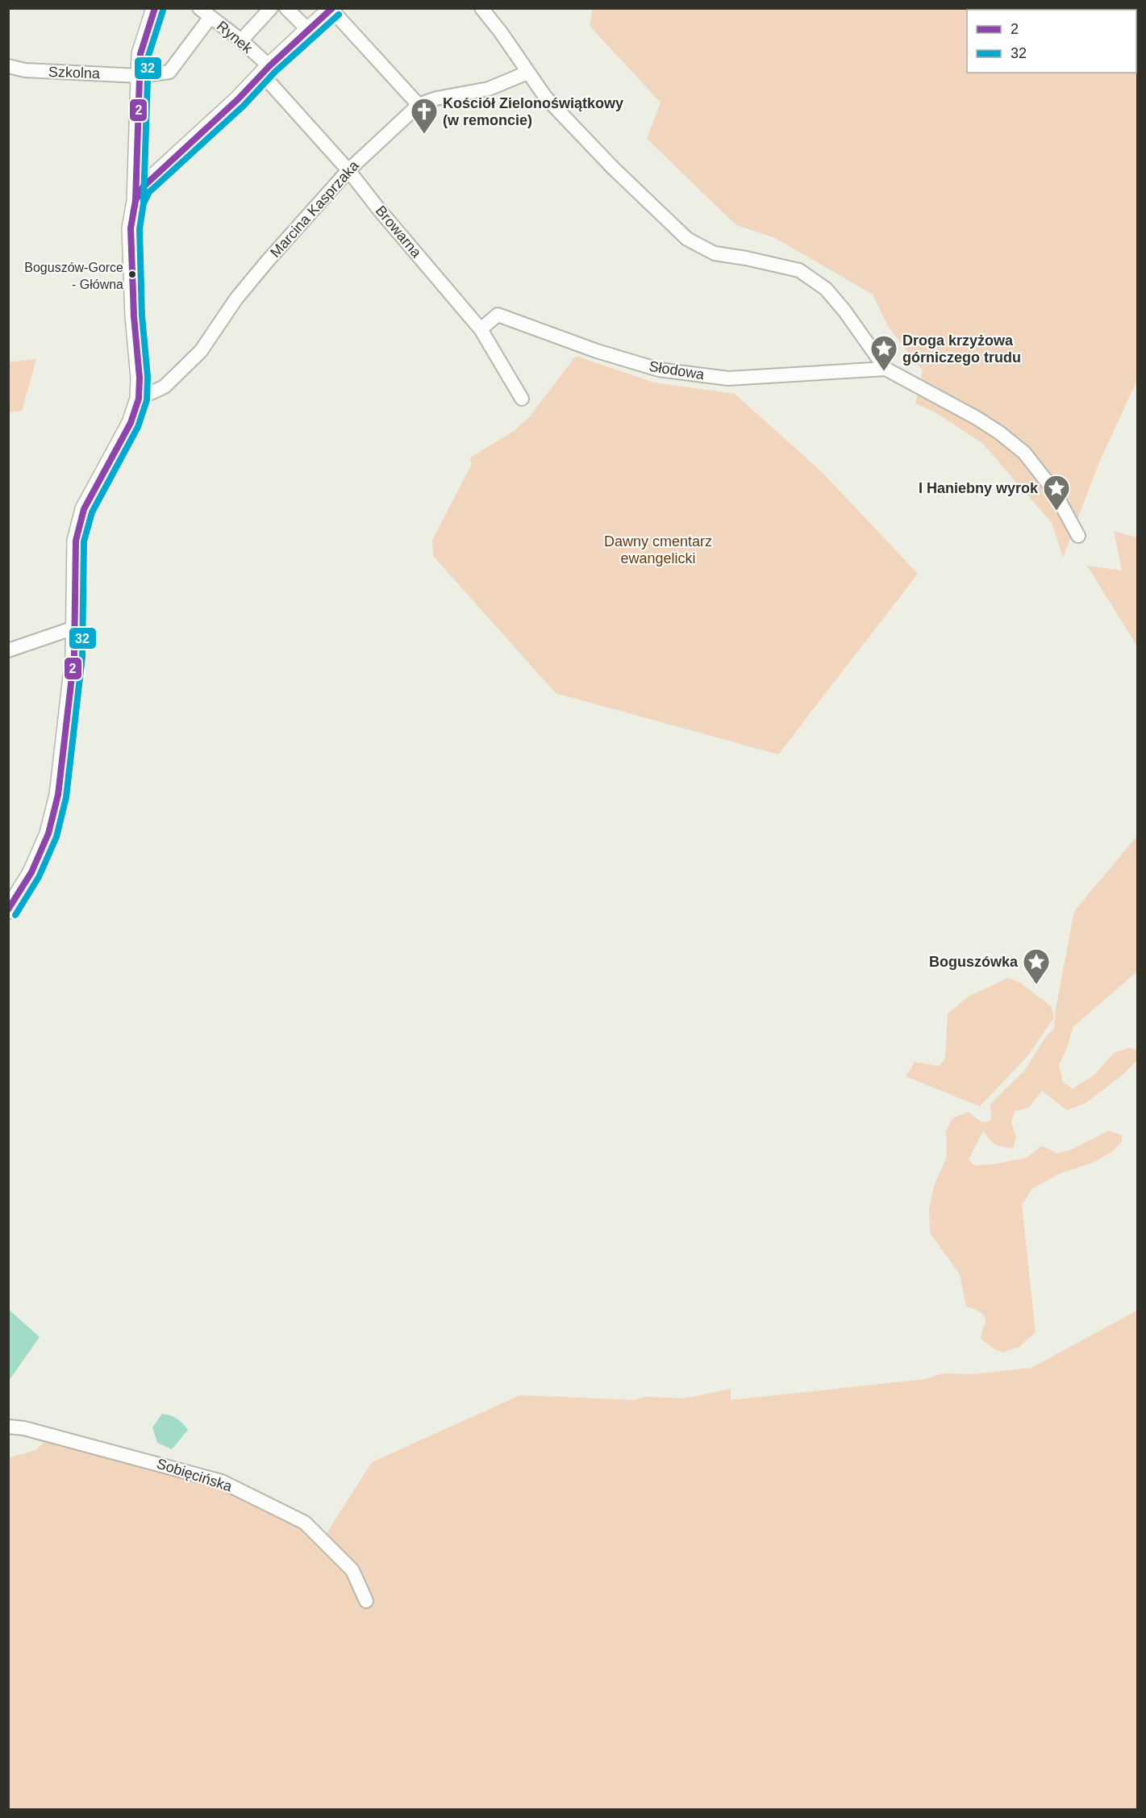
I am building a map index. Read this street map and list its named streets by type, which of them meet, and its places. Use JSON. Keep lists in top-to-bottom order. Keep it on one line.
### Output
{"streets":{"street":["Rynek","Szkolna","Marcina Kasprzaka","Browarna","Słodowa","Sobięcińska"]},"crossings":[["Rynek","Szkolna"],["Rynek","Browarna"],["Marcina Kasprzaka","Browarna"],["Browarna","Słodowa"]],"parks":["Dawny cmentarz ewangelicki"],"places":{"church":["Kościół Zielonoświątkowy (w remoncie)"],"other":["Boguszów-Gorce - Główna"],"place":["Droga krzyżowa górniczego trudu","I Haniebny wyrok","Boguszówka"]},"lines":["transit line 2","transit line 32"],"legend":["2","32"]}
